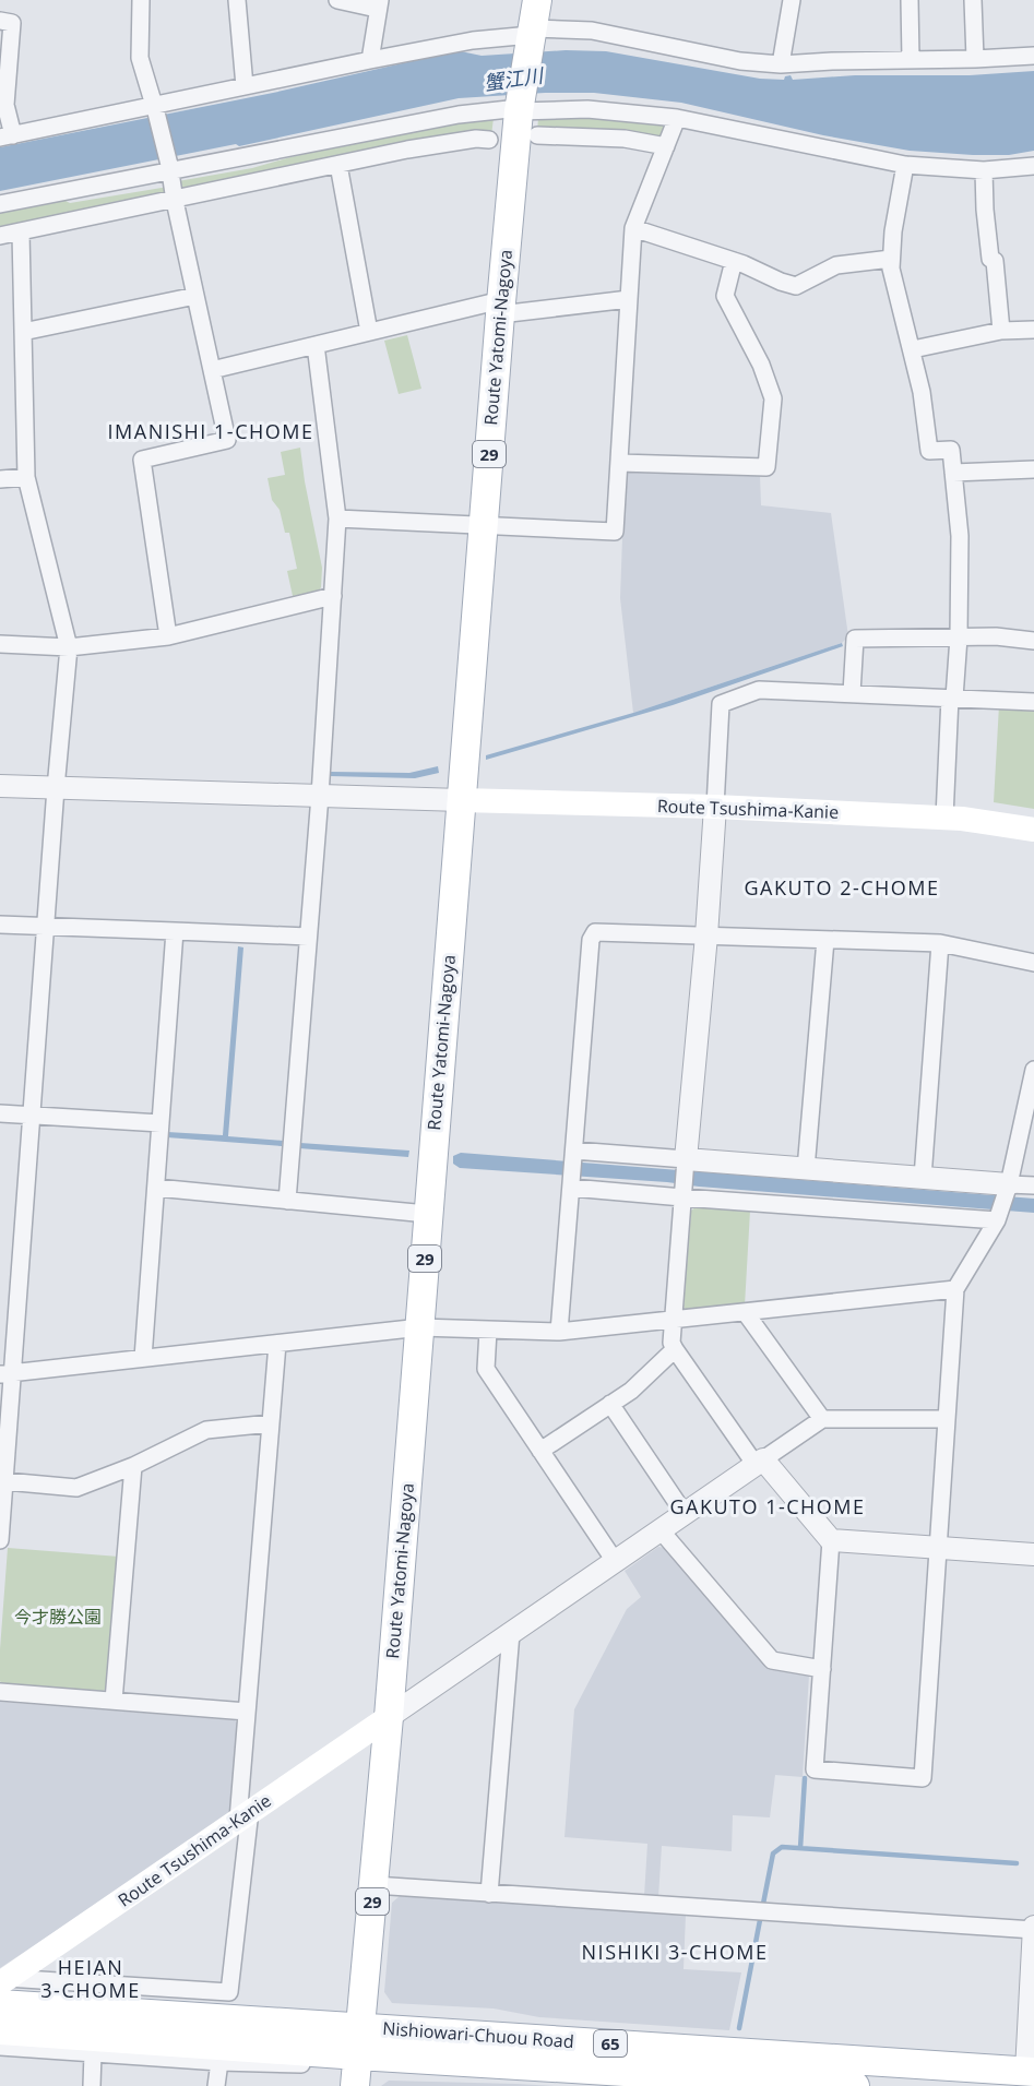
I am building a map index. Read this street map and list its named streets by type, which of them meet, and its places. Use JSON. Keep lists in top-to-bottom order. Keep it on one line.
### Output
{"streets":{"main road":["Route Yatomi-Nagoya","29","Route Tsushima-Kanie","Nishiowari-Chuou Road","65"]},"crossings":[["Route Yatomi-Nagoya","Route Tsushima-Kanie"],["Route Yatomi-Nagoya","Nishiowari-Chuou Road"]],"districts":["IMANISHI 1-CHOME","GAKUTO 2-CHOME","GAKUTO 1-CHOME","NISHIKI 3-CHOME","HEIAN 3-CHOME"],"water":["蟹江川"],"parks":["今才勝公園"]}
